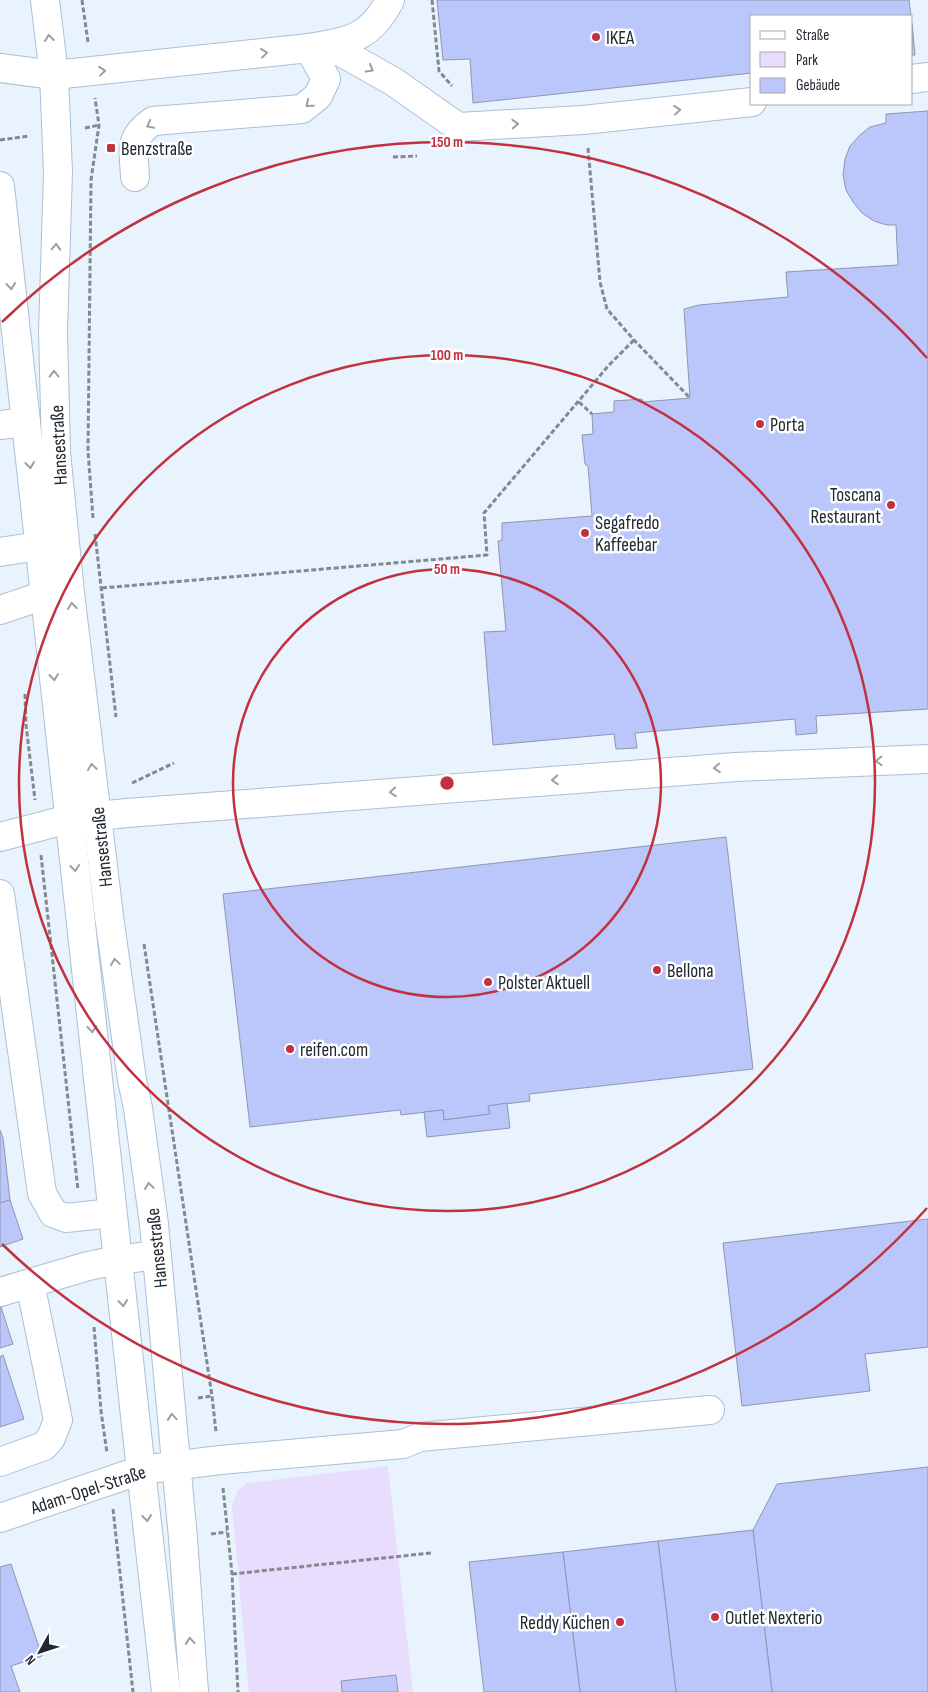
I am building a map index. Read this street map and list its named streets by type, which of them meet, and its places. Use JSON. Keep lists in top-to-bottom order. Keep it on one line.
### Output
{"streets":{"main road":["Hansestraße","Adam-Opel-Straße"]},"crossings":[["Hansestraße","Adam-Opel-Straße"]],"places":{"other":["IKEA","Porta","Toscana Restaurant","Segafredo Kaffeebar","Bellona","Polster Aktuell","reifen.com","Outlet Nexterio","Reddy Küchen"],"transit":["Benzstraße"]},"legend":["Straße","Park","Gebäude"],"north":"bottom left","rings":["150 m","100 m","50 m"]}
